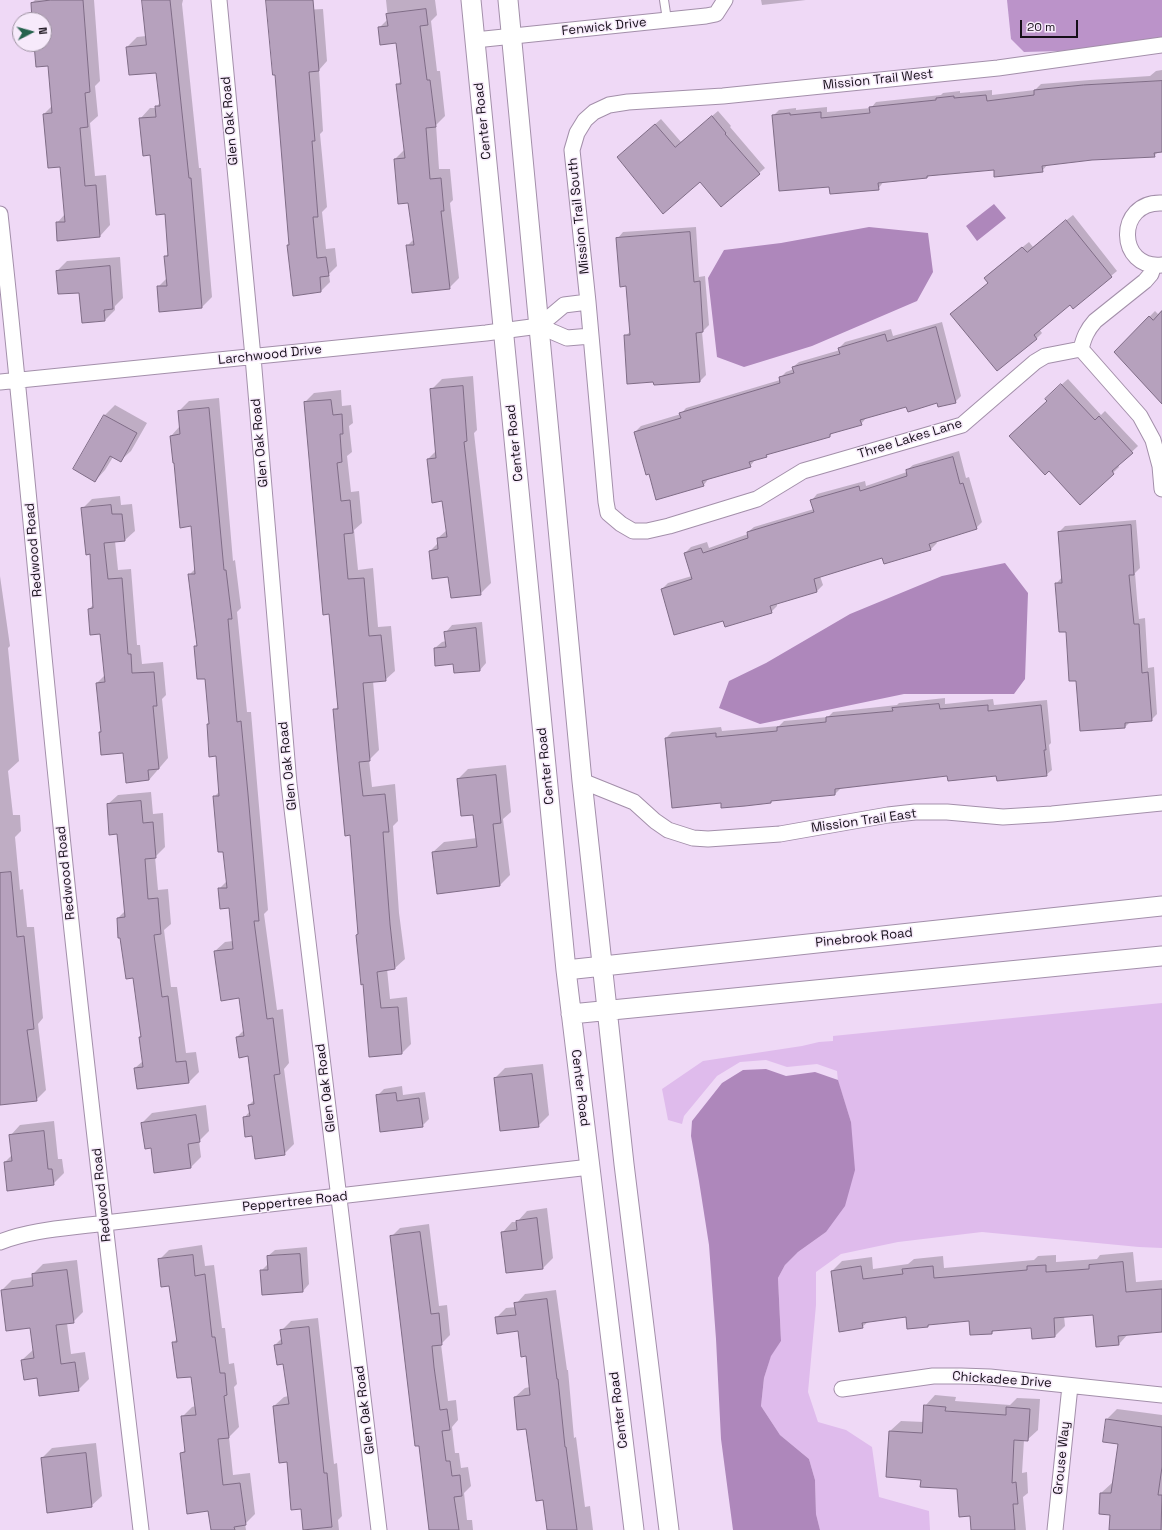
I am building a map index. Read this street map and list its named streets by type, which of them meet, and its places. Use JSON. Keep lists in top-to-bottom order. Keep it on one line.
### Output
{"streets":{"street":["Fenwick Drive","Mission Trail West","Glen Oak Road","Center Road","Mission Trail South","Larchwood Drive","Three Lakes Lane","Redwood Road","Mission Trail East","Pinebrook Road","Peppertree Road","Chickadee Drive","Grouse Way"]},"crossings":[["Fenwick Drive","Center Road"],["Mission Trail West","Mission Trail South"],["Glen Oak Road","Larchwood Drive"],["Glen Oak Road","Peppertree Road"],["Center Road","Larchwood Drive"],["Center Road","Pinebrook Road"],["Center Road","Peppertree Road"],["Mission Trail South","Three Lakes Lane"],["Larchwood Drive","Redwood Road"],["Redwood Road","Peppertree Road"],["Chickadee Drive","Grouse Way"]],"scale_bar":"20 m","north":"right"}
